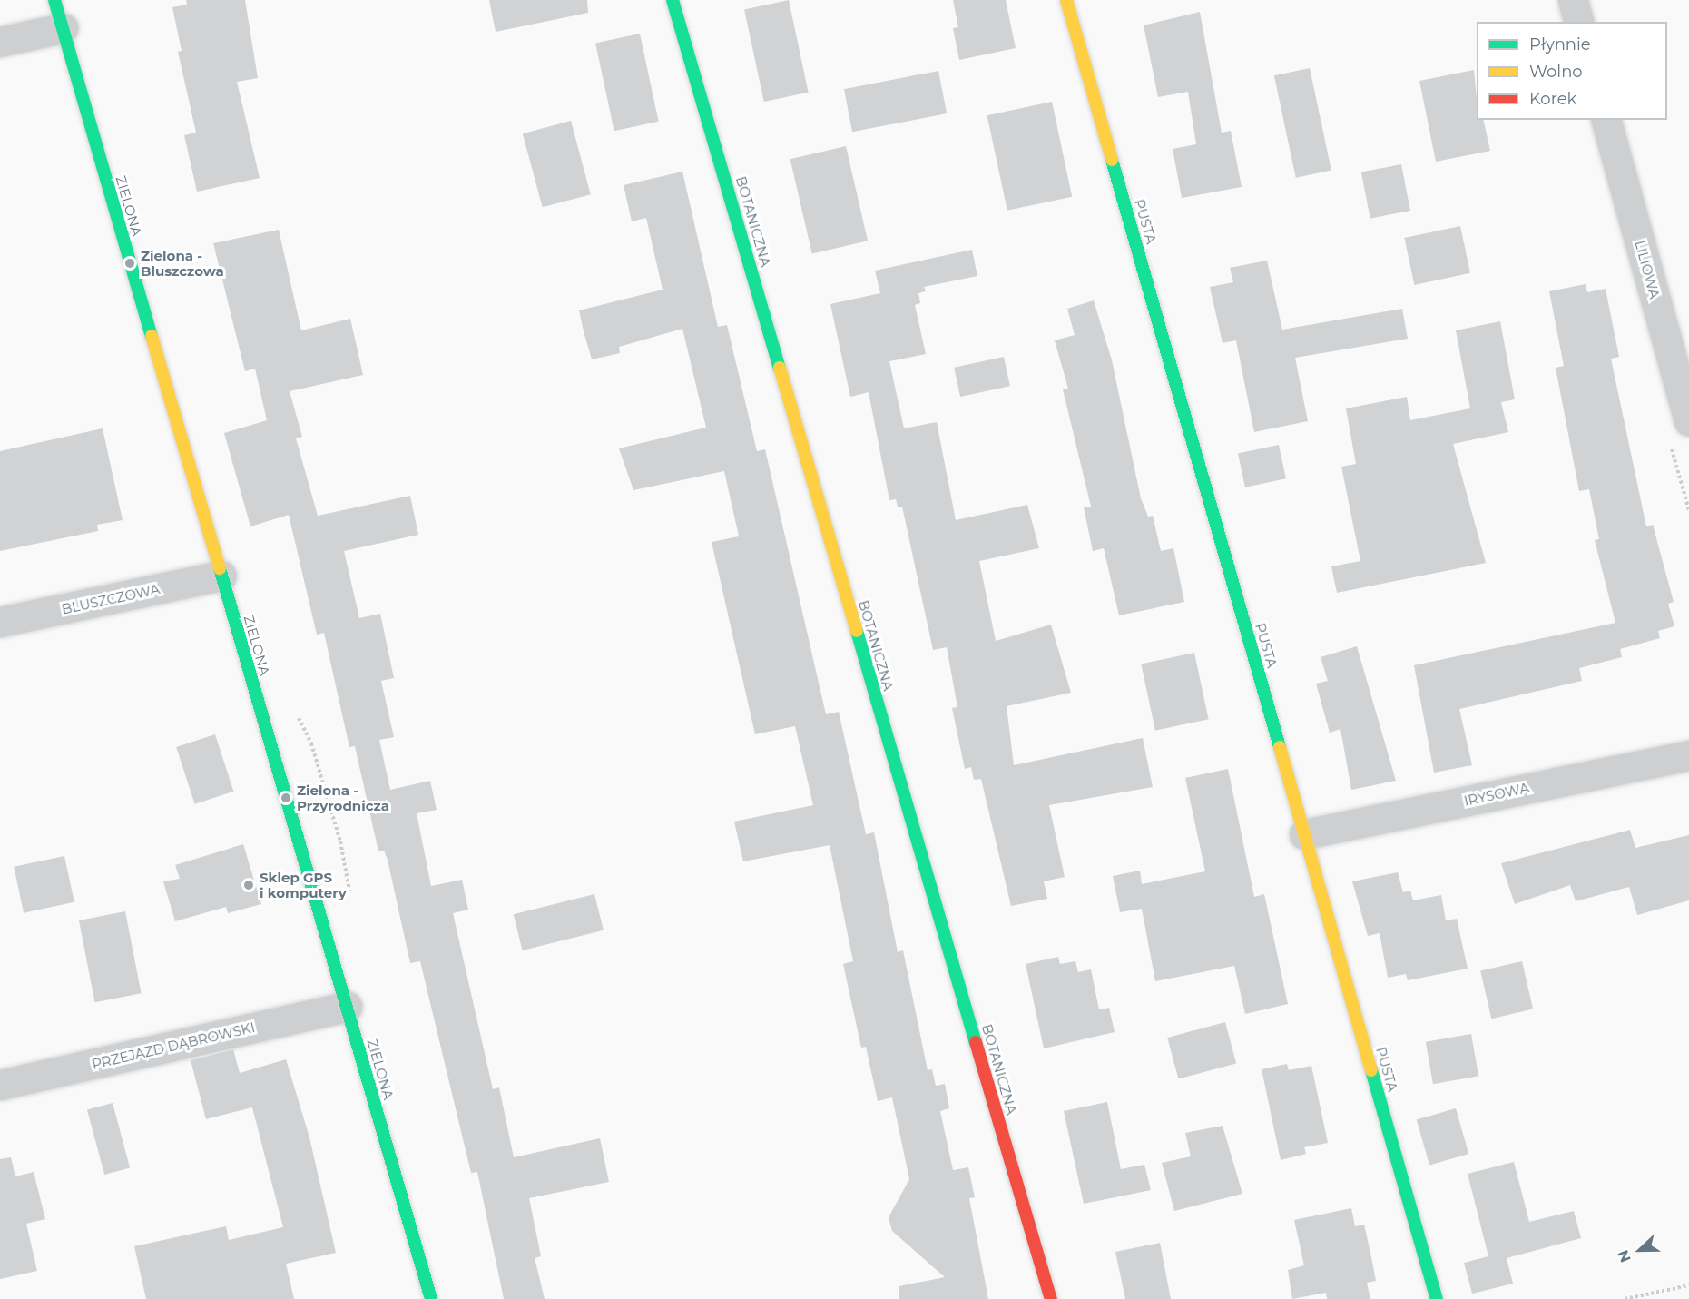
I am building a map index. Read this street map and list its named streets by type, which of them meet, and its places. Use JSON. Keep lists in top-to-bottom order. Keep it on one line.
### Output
{"streets":{"street":["ZIELONA","BOTANICZNA","PUSTA","LILIOWA","BLUSZCZOWA","IRYSOWA","PRZEJAZD DĄBROWSKI"]},"crossings":[["ZIELONA","BLUSZCZOWA"],["ZIELONA","PRZEJAZD DĄBROWSKI"],["PUSTA","IRYSOWA"]],"places":["Zielona - Bluszczowa","Zielona - Przyrodnicza","Sklep GPS i komputery"],"legend":["Płynnie","Wolno","Korek"],"north":"left"}
